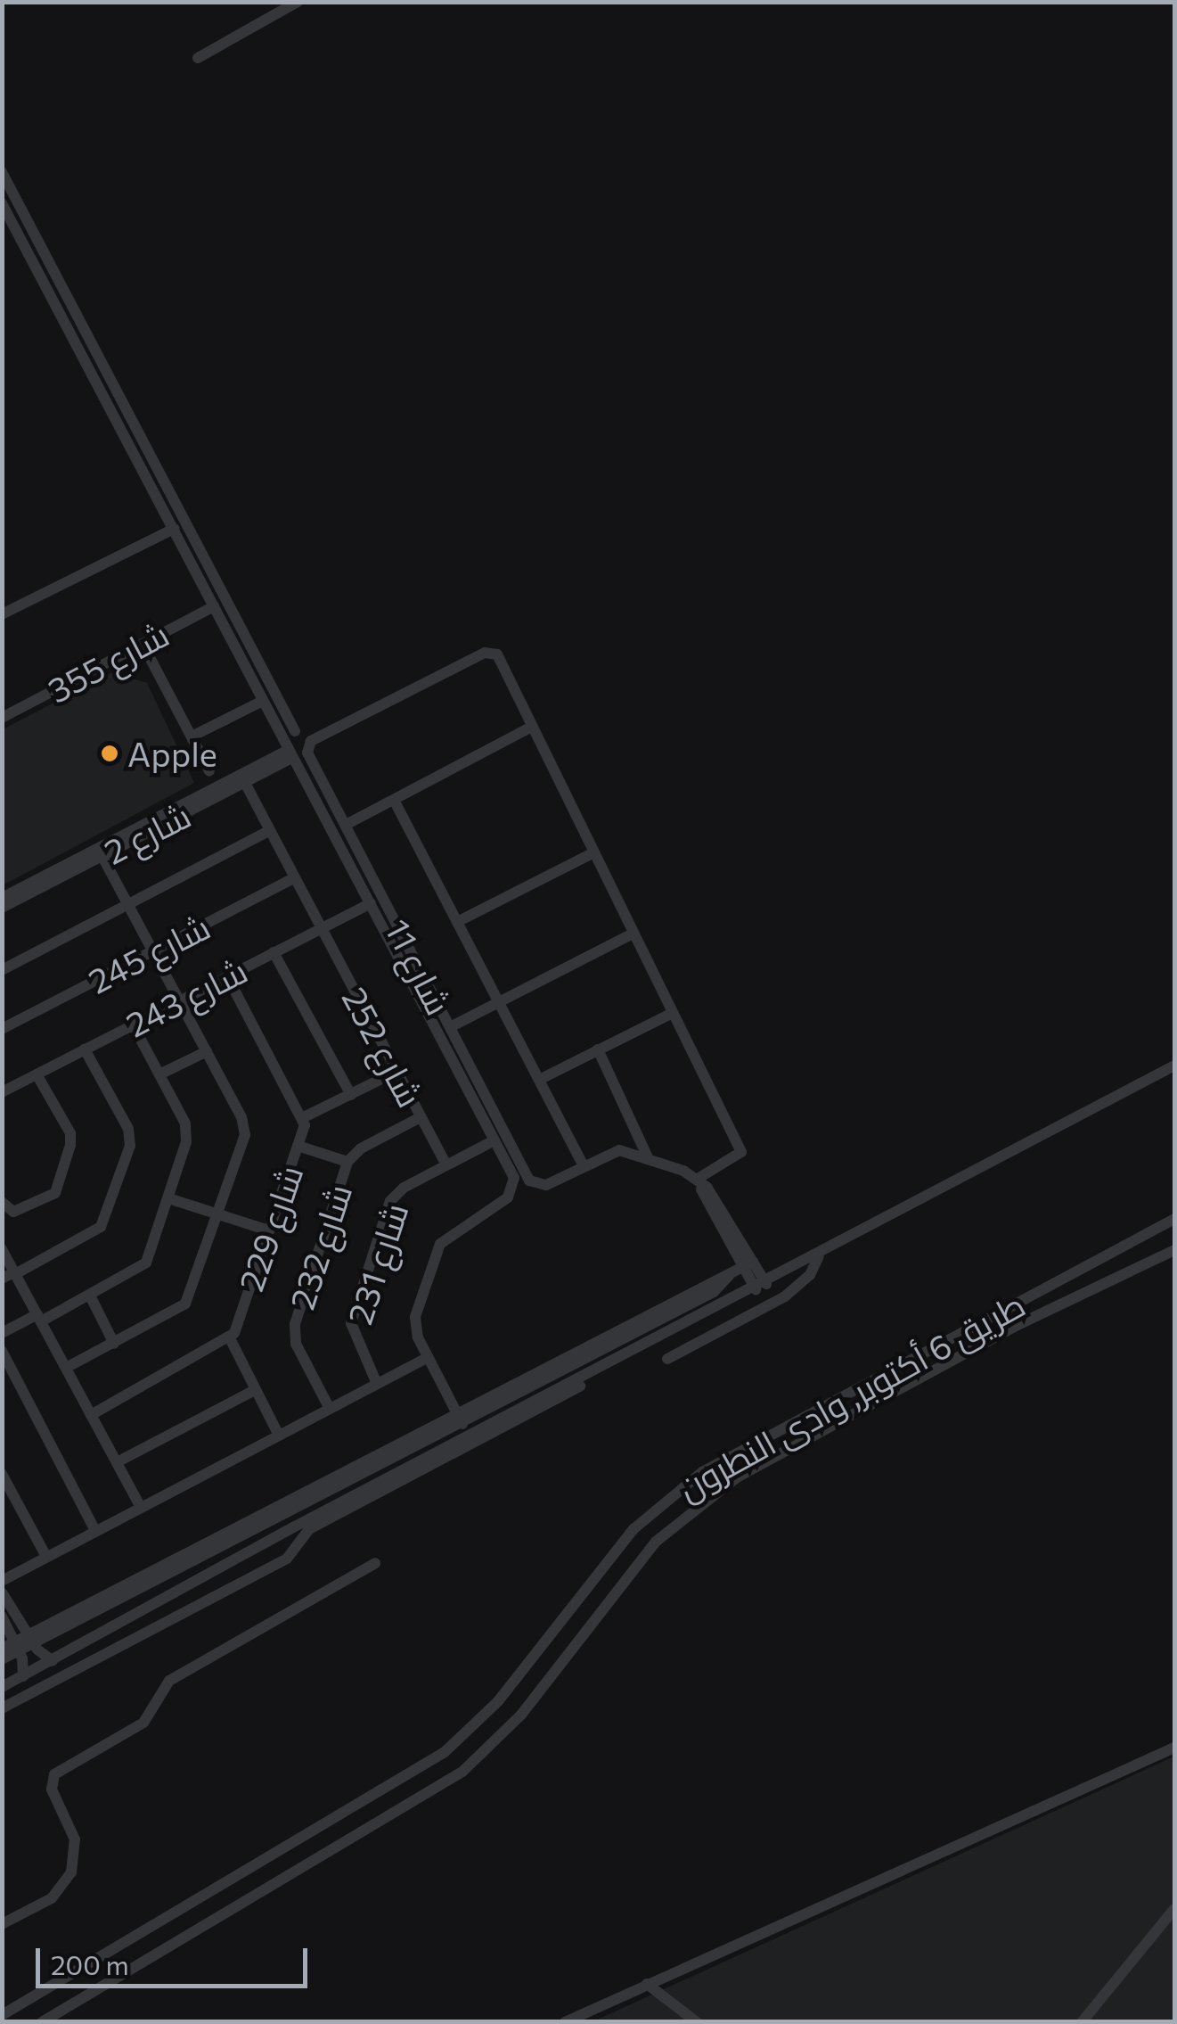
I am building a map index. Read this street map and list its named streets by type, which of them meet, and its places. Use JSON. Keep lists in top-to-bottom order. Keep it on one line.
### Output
{"streets":{"street":["شارع 355","شارع 2","شارع 245","شارع 11","شارع 243","شارع 252","شارع 229","شارع 232","شارع 231","طريق 6 أكتوبر, وادى النطرون"]},"crossings":[["شارع 355","شارع 11"],["شارع 2","شارع 11"],["شارع 2","شارع 252"],["شارع 245","شارع 252"],["شارع 11","شارع 243"],["شارع 11","شارع 231"],["شارع 243","شارع 252"],["شارع 252","شارع 232"],["شارع 252","شارع 231"]],"places":["Apple"],"scale_bar":"200 m"}
